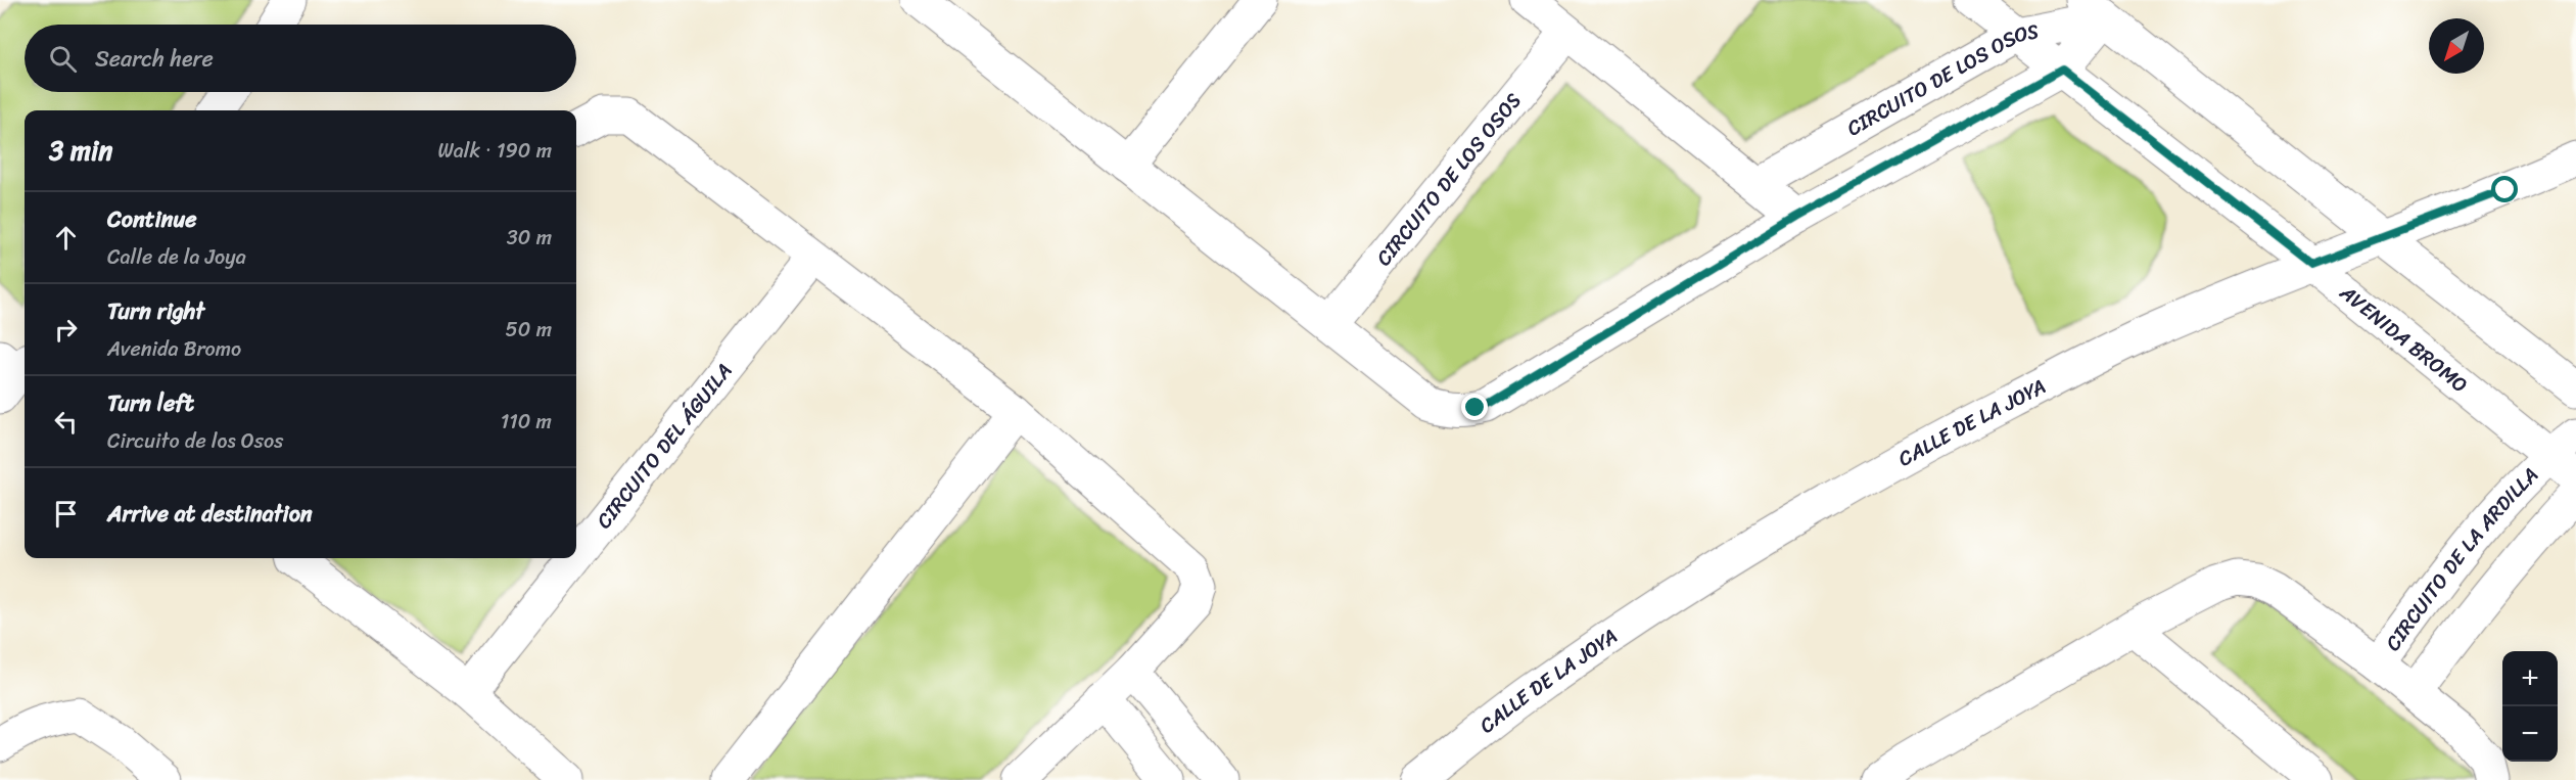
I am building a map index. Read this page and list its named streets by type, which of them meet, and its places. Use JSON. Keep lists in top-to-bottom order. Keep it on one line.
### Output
{"streets":{"street":["CIRCUITO DE LOS OSOS","AVENIDA BROMO","CALLE DE LA JOYA","CIRCUITO DEL ÁGUILA","CIRCUITO DE LA ARDILLA"]},"crossings":[["CIRCUITO DE LOS OSOS","AVENIDA BROMO"],["AVENIDA BROMO","CALLE DE LA JOYA"],["AVENIDA BROMO","CIRCUITO DE LA ARDILLA"]],"north":"bottom left","page":{"search":"Search here","heading":["3 min","Walk · 190 m"],"list":[["Continue","Calle de la Joya","30 m"],["Turn right","Avenida Bromo","50 m"],["Turn left","Circuito de los Osos","110 m"],"Arrive at destination"],"map_buttons":["+","−"]}}
